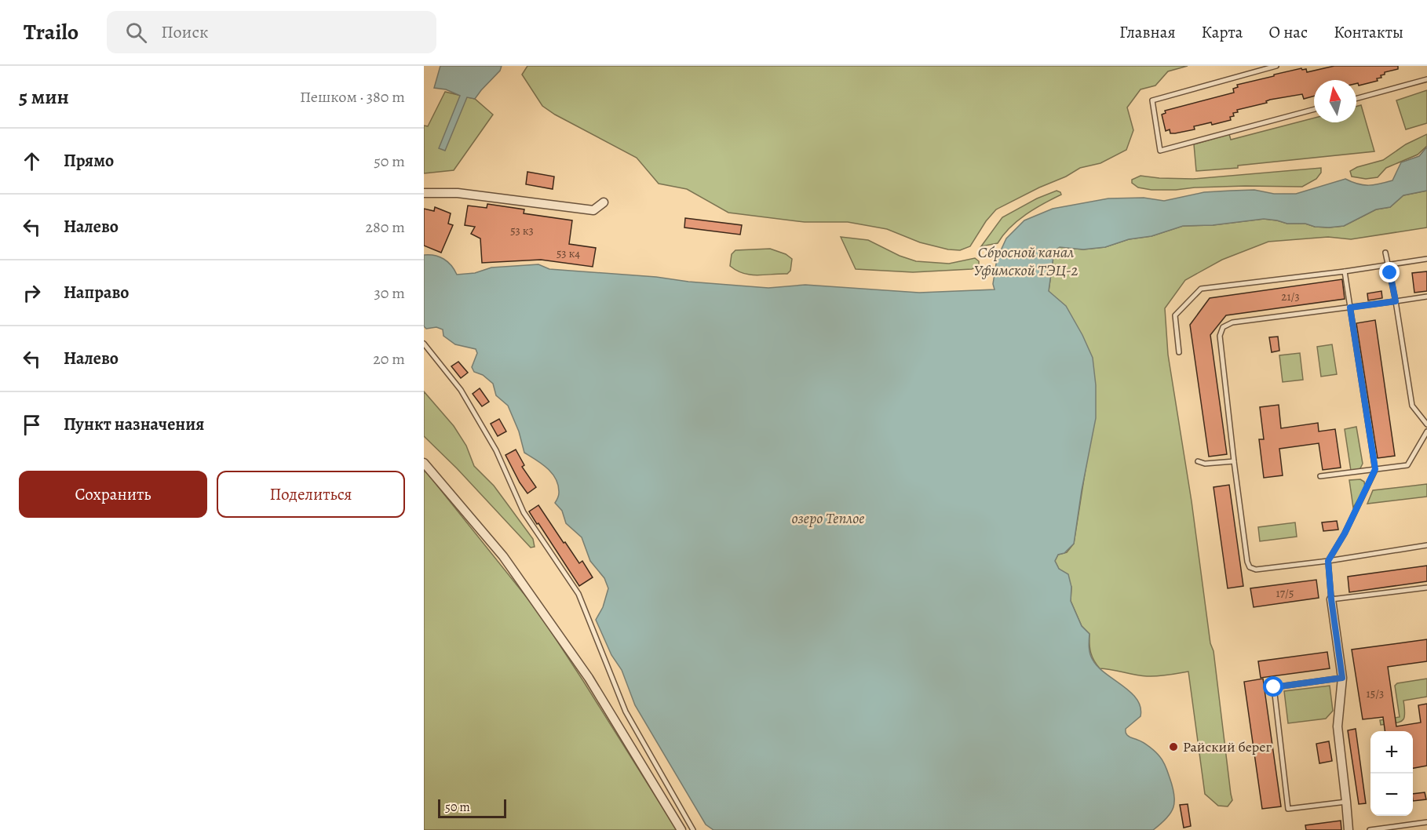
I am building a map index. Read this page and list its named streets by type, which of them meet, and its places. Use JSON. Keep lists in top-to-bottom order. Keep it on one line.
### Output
{"water":["Сбросной канал Уфимской ТЭЦ-2","озеро Теплое"],"places":["Райский берег"],"house_numbers":["53 к3","53 к4","21/3","17/5","15/3"],"scale_bar":"50 m","north":"top","page":{"header":"Trailo","search":"Поиск","nav":["Главная","Карта","О нас","Контакты"],"heading":["5 мин","Пешком · 380 m"],"list":[["Прямо","50 m"],["Налево","280 m"],["Направо","30 m"],["Налево","20 m"],"Пункт назначения"],"buttons":["Сохранить","Поделиться"],"map_buttons":["+","−"],"scale":"50 m"}}
